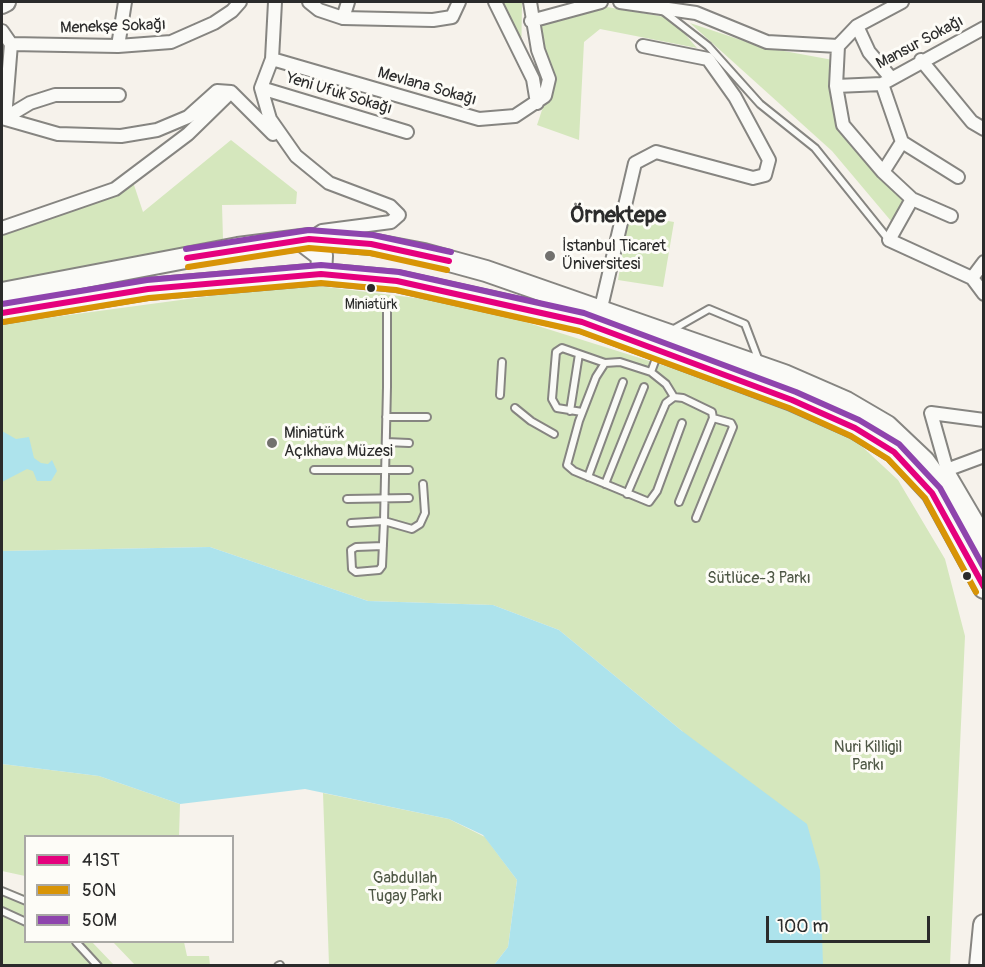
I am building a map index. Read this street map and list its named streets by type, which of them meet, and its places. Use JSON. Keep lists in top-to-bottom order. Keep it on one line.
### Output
{"streets":{"street":["Menekşe Sokağı","Mansur Sokağı","Mevlana Sokağı","Yeni Ufuk Sokağı"]},"districts":["Örnektepe"],"parks":["Sütlüce-3 Parkı","Nuri Killigil Parkı","Gabdullah Tugay Parkı"],"places":["İstanbul Ticaret Üniversitesi","Miniatürk","Miniatürk Açıkhava Müzesi"],"lines":["transit line 50M","transit line 41ST","transit line 50N"],"legend":["41ST","50N","50M"],"scale_bar":"100 m"}
